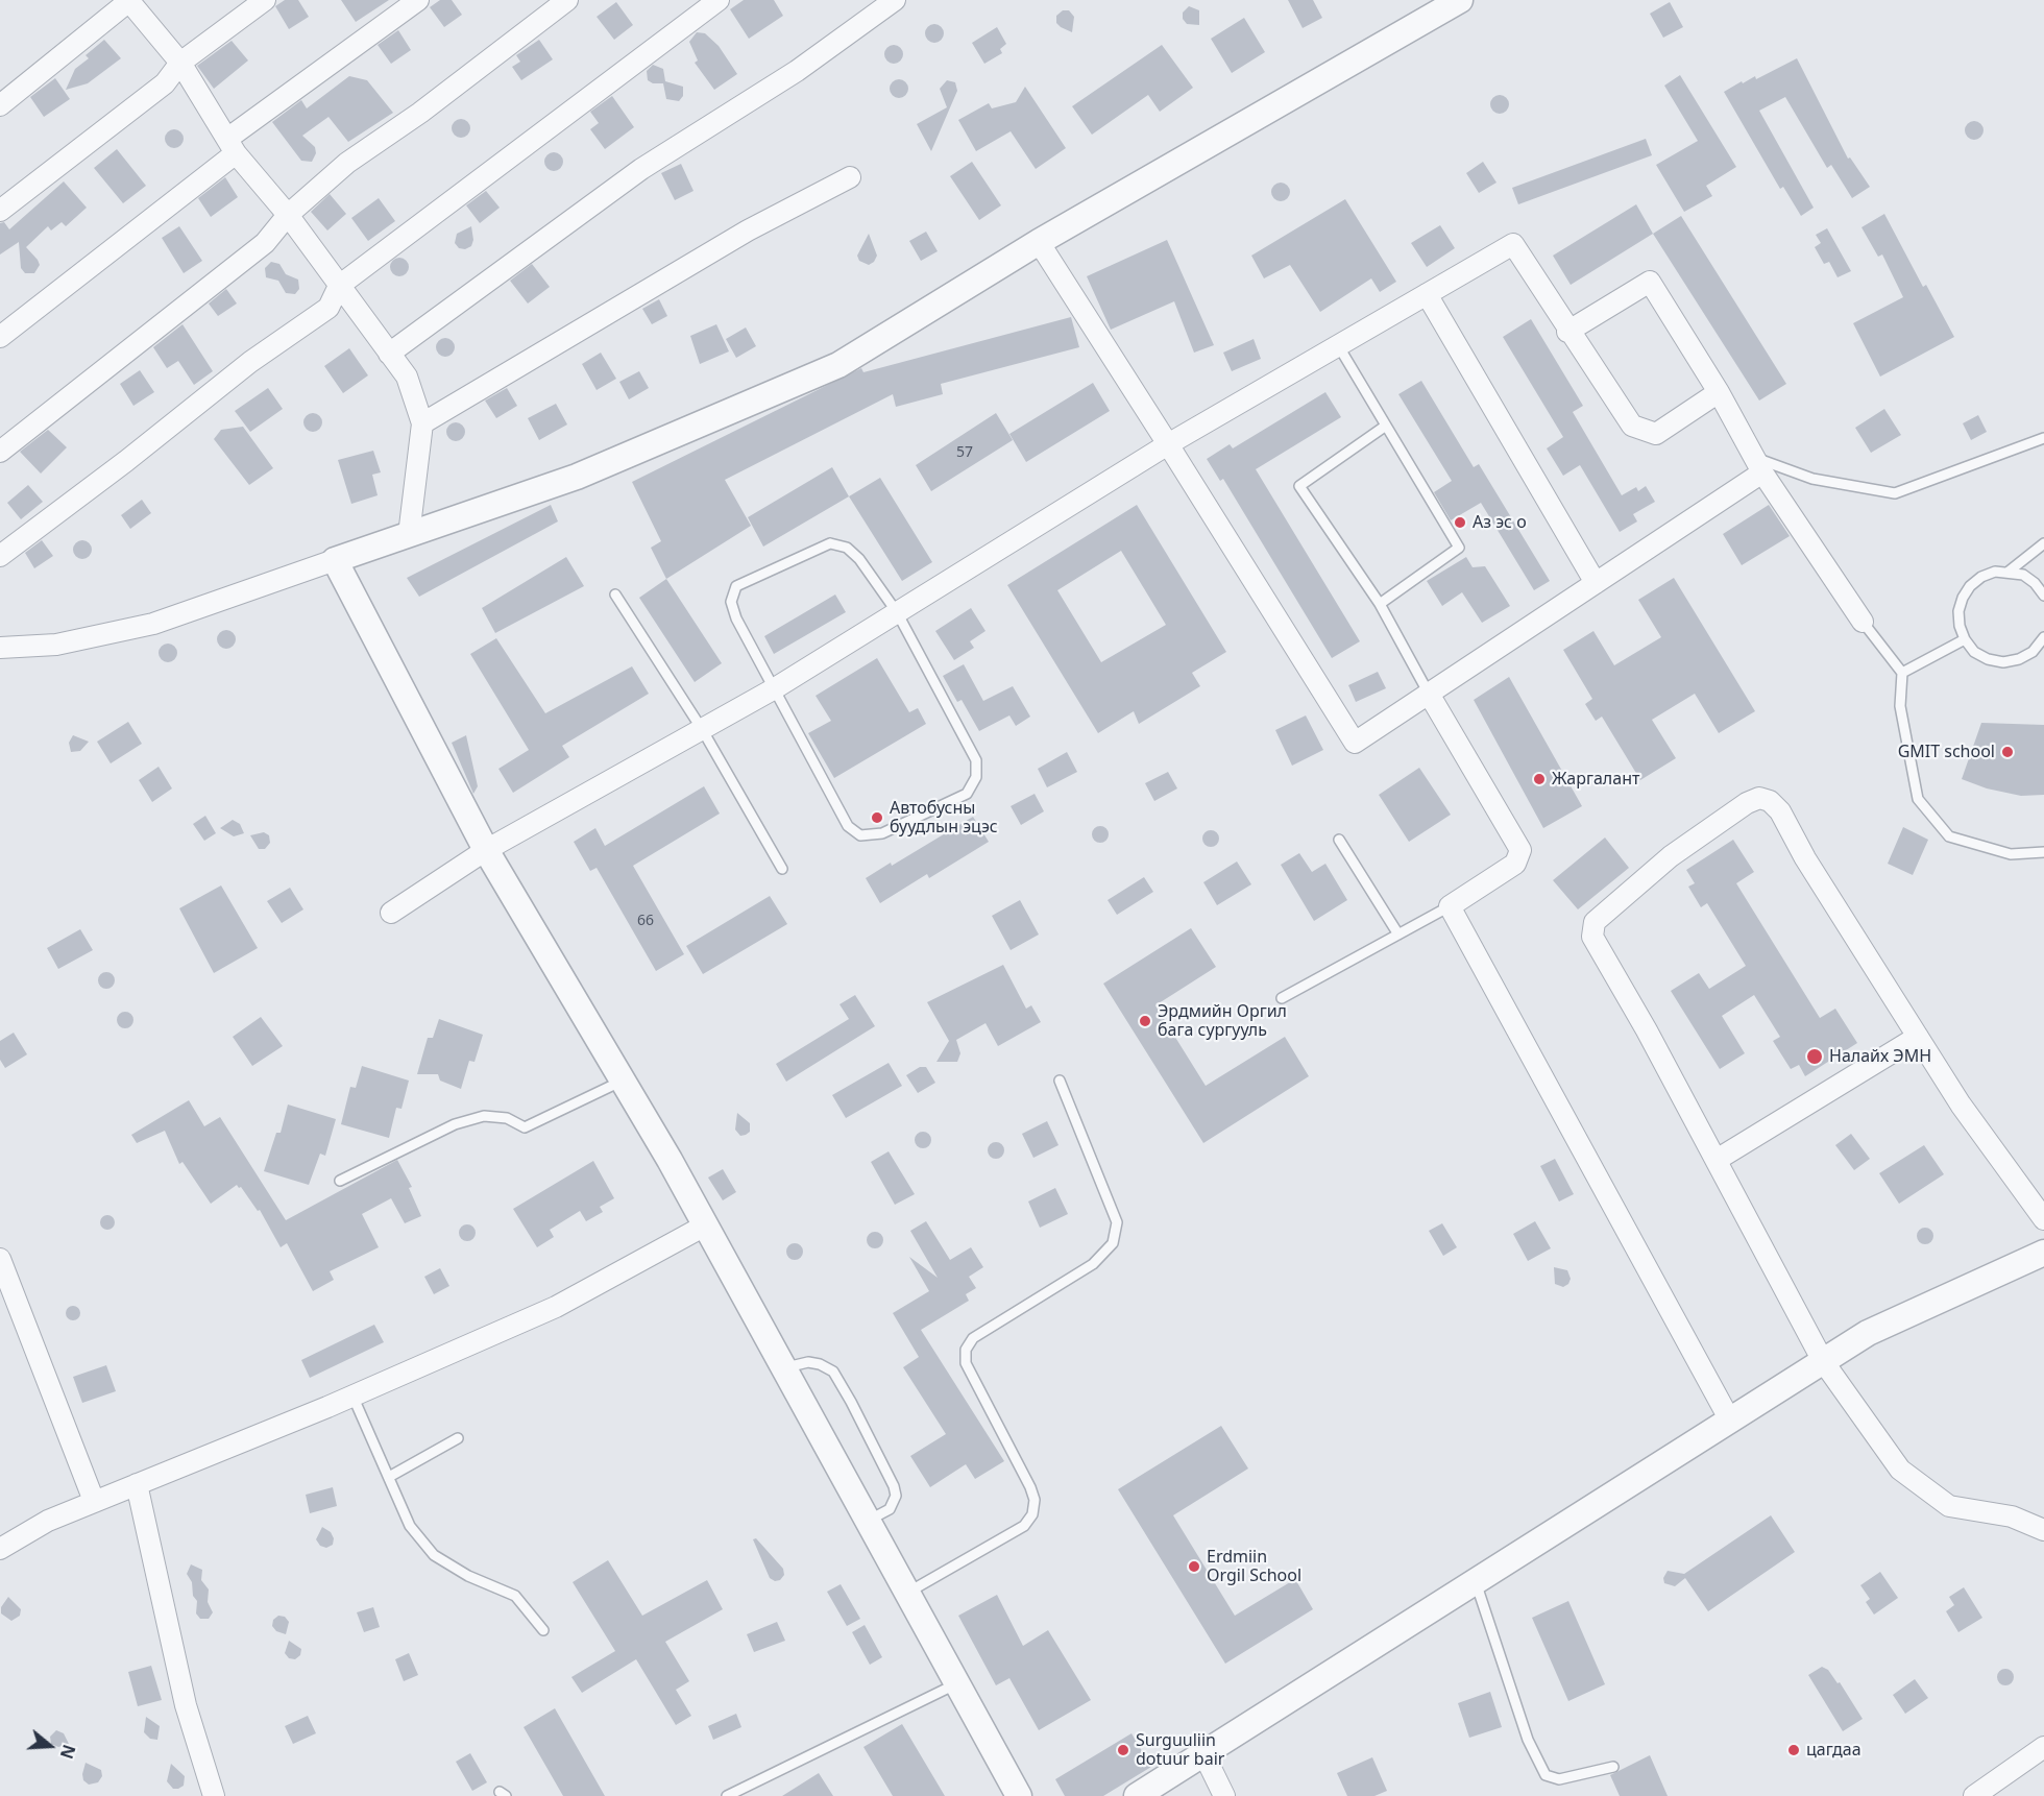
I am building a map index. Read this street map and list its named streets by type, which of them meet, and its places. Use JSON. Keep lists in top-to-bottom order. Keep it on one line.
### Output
{"places":["Аз эс о","GMIT school","Жаргалант","Автобусны буудлын эцэс","Эрдмийн Оргил бага сургууль","Налайх ЭМН","Erdmiin Orgil School","Surguuliin dotuur bair","цагдаа"],"house_numbers":["57","66"],"north":"right"}
